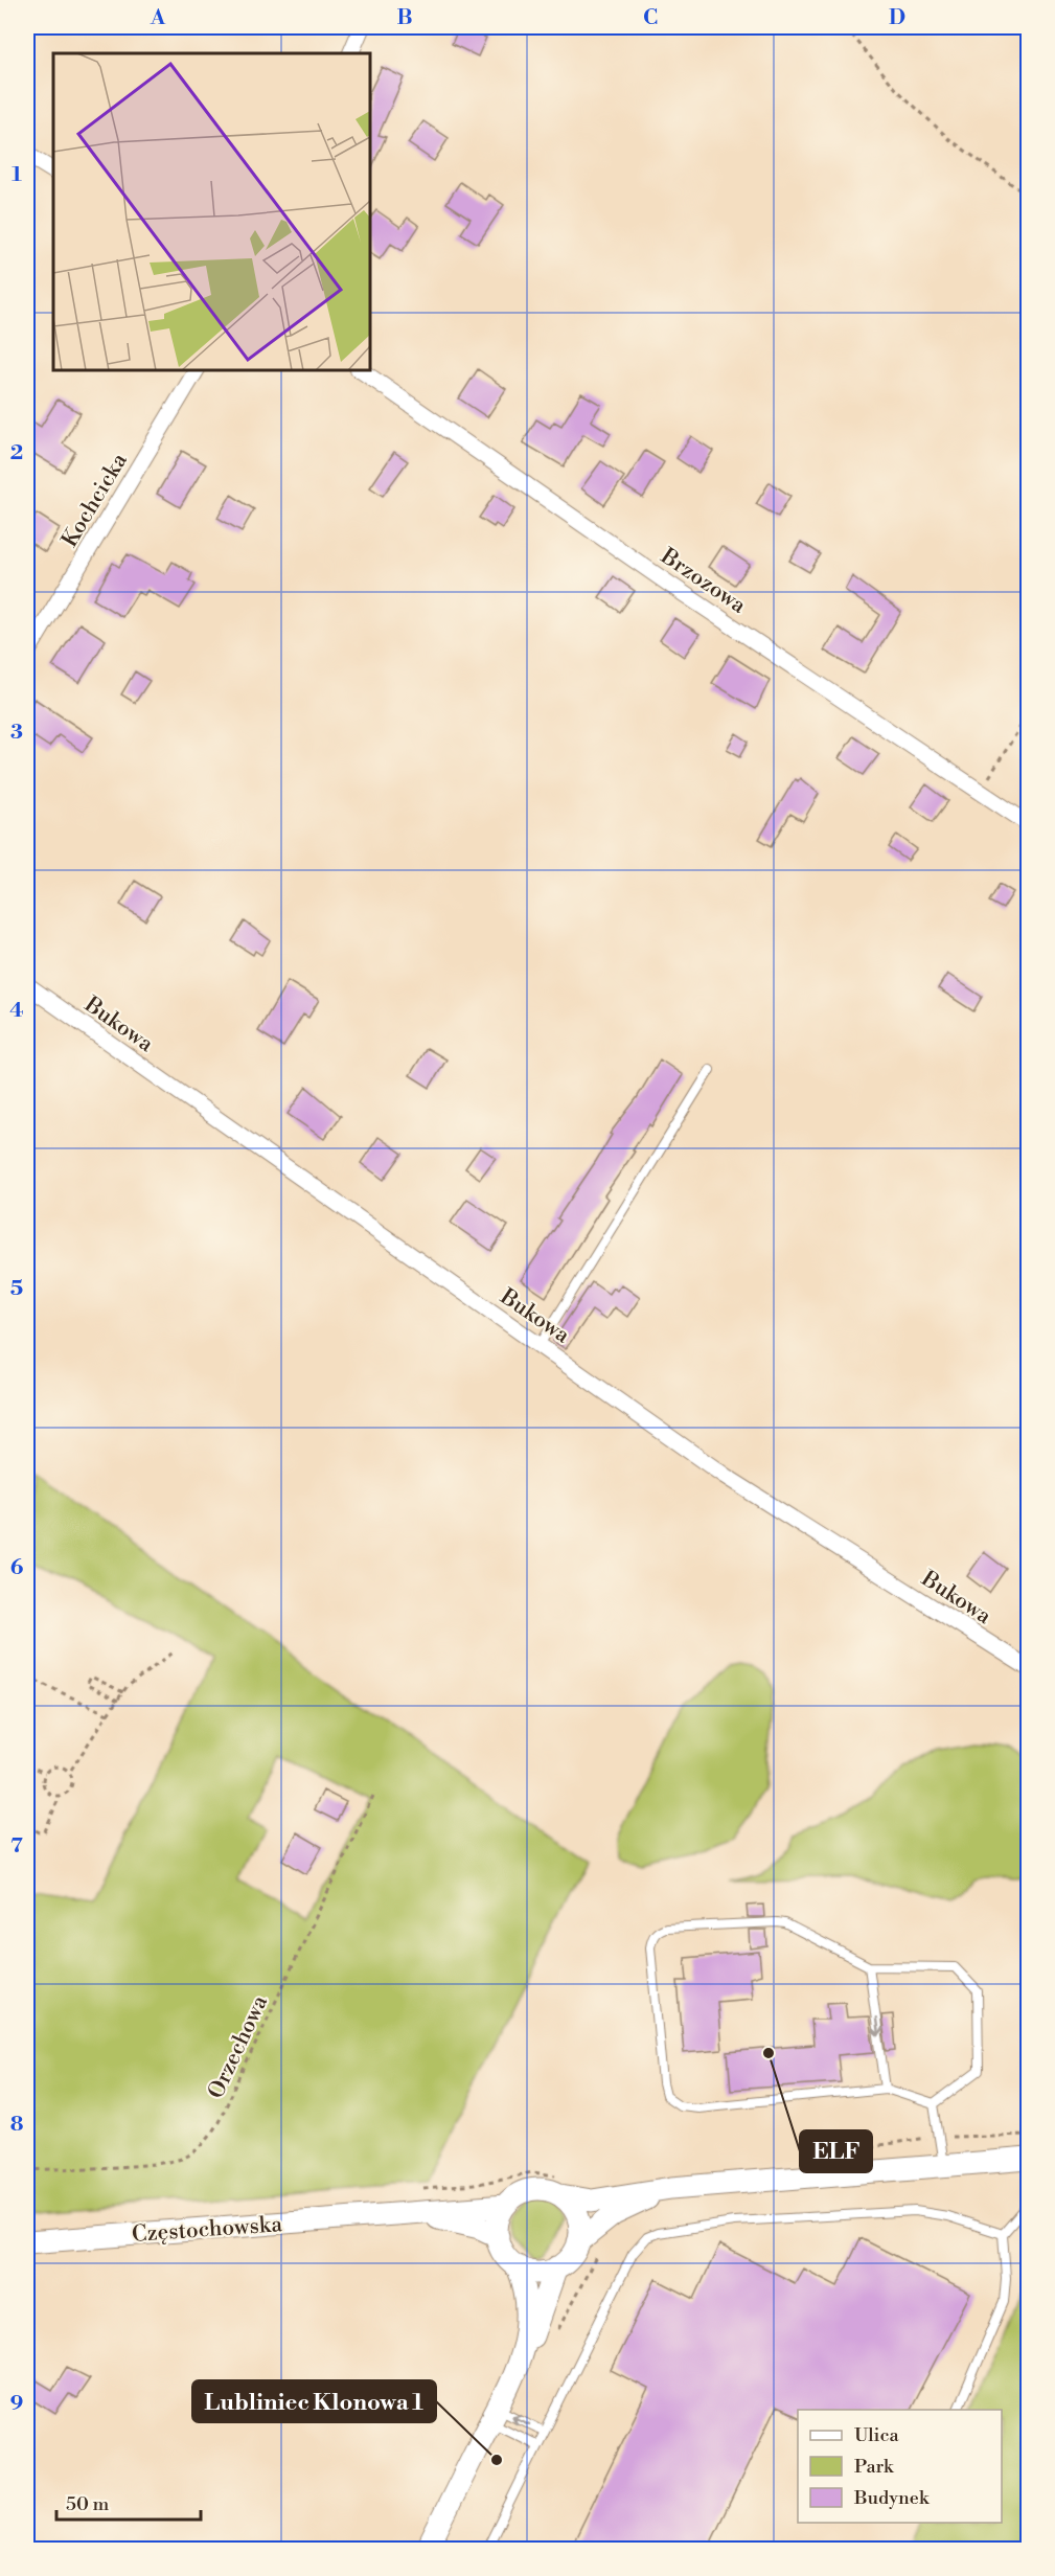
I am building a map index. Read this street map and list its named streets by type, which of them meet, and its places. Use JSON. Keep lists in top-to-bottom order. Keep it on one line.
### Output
{"streets":{"main road":["Częstochowska"],"street":["Kochcicka","Brzozowa","Bukowa"],"path":["Orzechowa"]},"places":["ELF","Lubliniec Klonowa 1"],"legend":["Ulica","Park","Budynek"],"scale_bar":"50 m","grid":{"columns":["A","B","C","D"],"rows":["1","2","3","4","5","6","7","8","9"]}}
